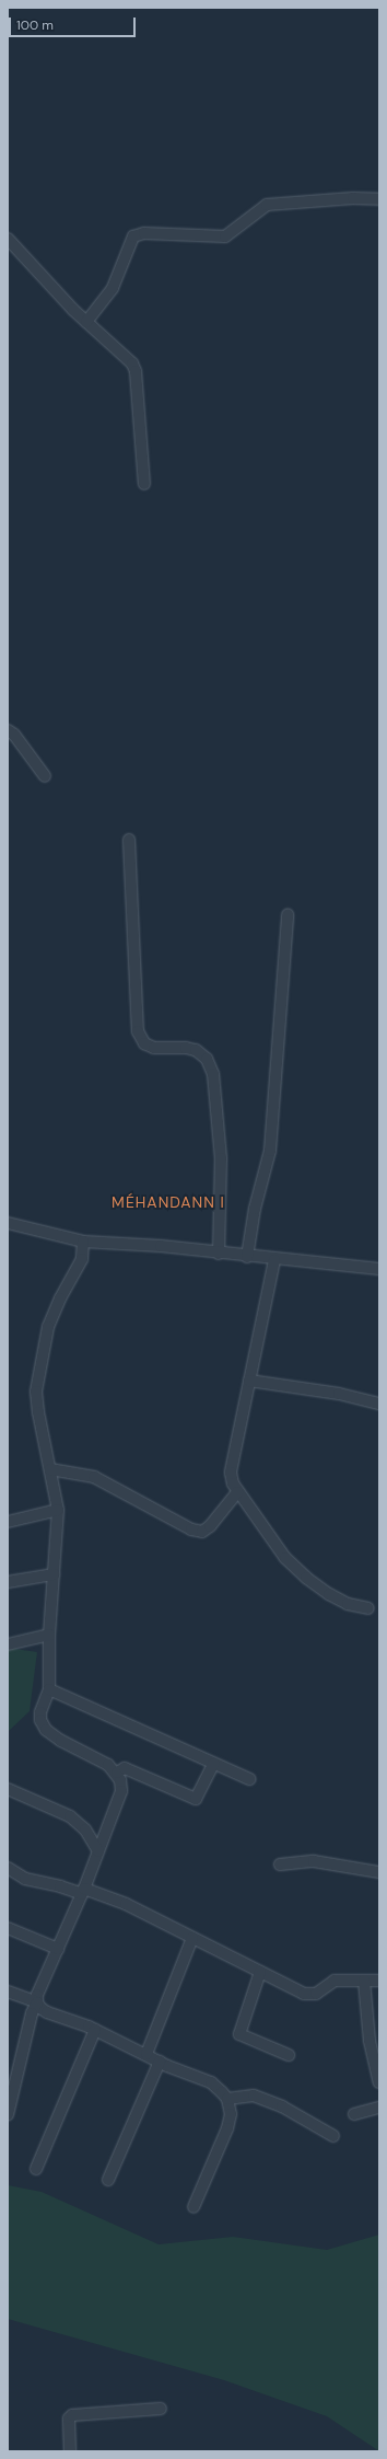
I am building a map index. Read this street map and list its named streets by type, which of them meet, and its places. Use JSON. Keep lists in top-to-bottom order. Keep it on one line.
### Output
{"districts":["MÉHANDANN I"],"scale_bar":"100 m"}
